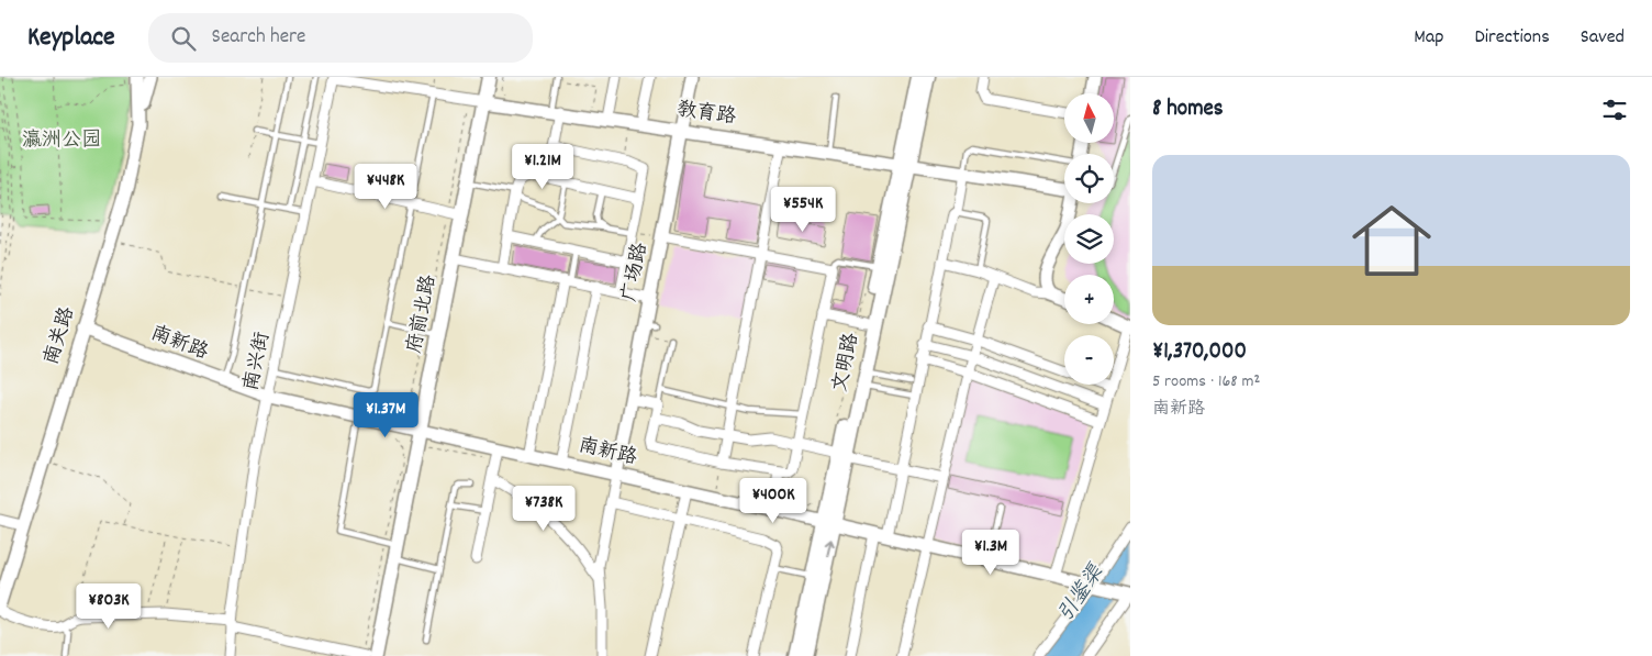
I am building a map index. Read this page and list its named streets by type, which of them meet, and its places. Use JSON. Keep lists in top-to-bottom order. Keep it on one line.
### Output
{"streets":{"main road":["府前北路","文明路"],"street":["教育路","广场路","南关路","南新路","南兴街"]},"crossings":[["教育路","广场路"],["教育路","府前北路"],["教育路","南兴街"],["教育路","文明路"],["广场路","南新路"],["府前北路","南新路"],["南关路","南新路"],["南新路","南兴街"],["南新路","文明路"]],"water":["引鉴渠"],"parks":["瀛洲公园"],"north":"top","page":{"header":"Keyplace","search":"Search here","nav":["Map","Directions","Saved"],"heading":"8 homes","map_buttons":["+","−"],"list":[{"name":"¥1,370,000","note":"5 rooms · 168 m² · 南新路"}],"price":["¥1.21M","¥448K","¥554K","¥1.37M","¥400K","¥738K","¥1.3M","¥803K"]}}
